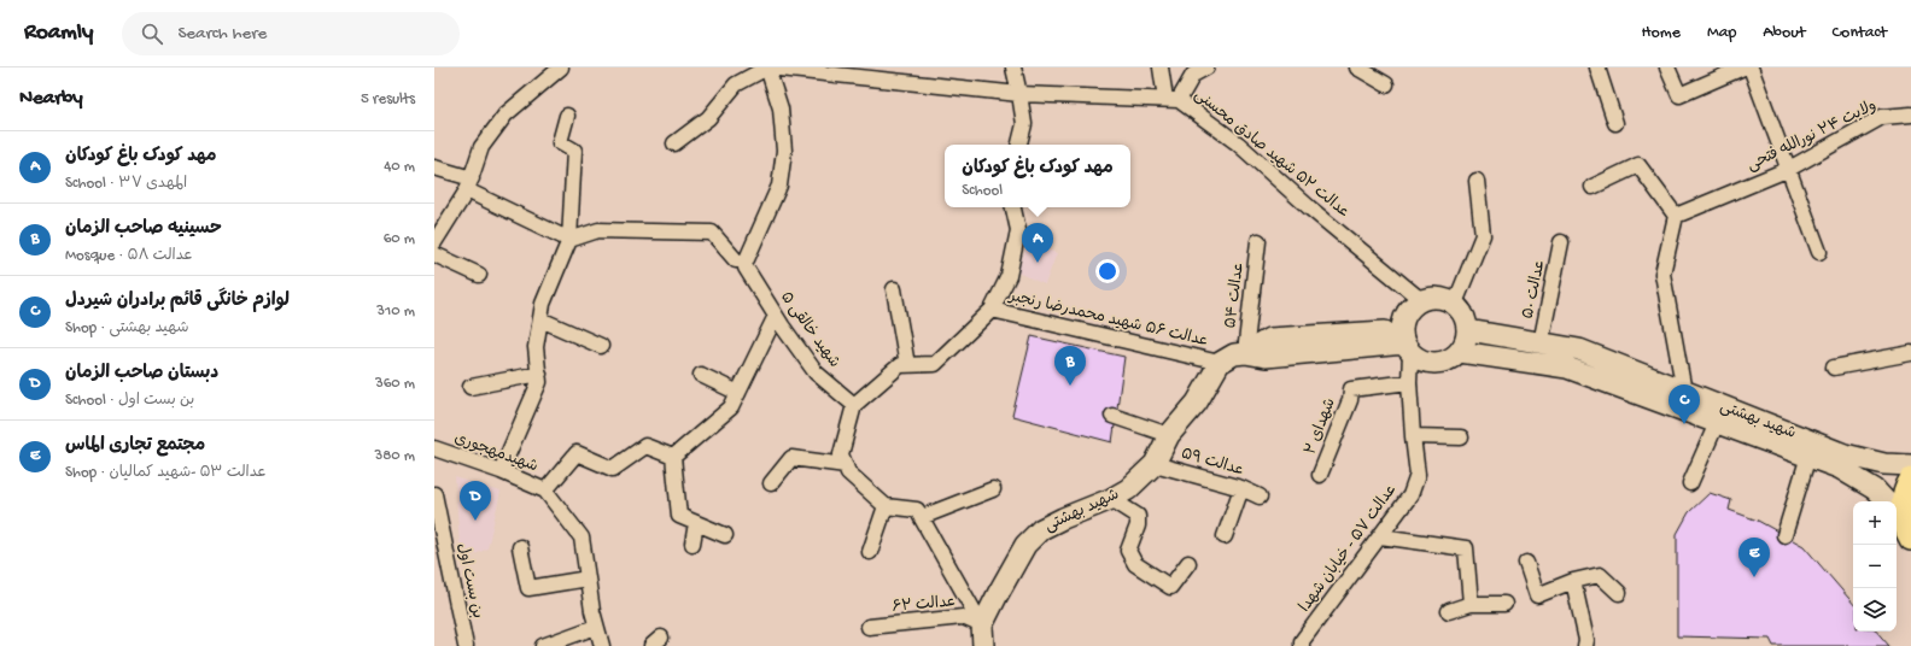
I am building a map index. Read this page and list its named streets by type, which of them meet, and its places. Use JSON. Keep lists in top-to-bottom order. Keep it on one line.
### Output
{"streets":{"main road":["شهید بهشتی"],"street":["ولایت ۲۴ نورالله فتحی","عدالت ۵۲ شهید صادق محسنی","عدالت ۵۰","عدالت ۵۴","عدالت ۵۶ شهید محمدرضا رنجبر","شهید خالقی ۵","شهدای ۲","شهیدمهجوری","عدالت ۵۹","عدالت ۵۷ - خیابان شهدا","بن بست اول","عدالت ۶۲"]},"crossings":[["عدالت ۵۲ شهید صادق محسنی","شهید بهشتی"],["عدالت ۵۲ شهید صادق محسنی","عدالت ۵۷ - خیابان شهدا"],["عدالت ۵۰","شهید بهشتی"],["عدالت ۵۶ شهید محمدرضا رنجبر","شهید بهشتی"],["شهید بهشتی","عدالت ۵۹"],["شهید بهشتی","عدالت ۵۷ - خیابان شهدا"],["شهید بهشتی","عدالت ۶۲"],["شهدای ۲","عدالت ۵۷ - خیابان شهدا"]],"page":{"header":"Roamly","search":"Search here","nav":["Home","Map","About","Contact"],"heading":["Nearby","5 results"],"list":[{"mark":"A","name":"مهد کودک باغ کودکان","note":"School · المهدی ۳۷","value":"40 m"},{"mark":"B","name":"حسینیه صاحب الزمان","note":"Mosque · عدالت ۵۸","value":"60 m"},{"mark":"C","name":"لوازم خانگی قائم برادران شیردل","note":"Shop · شهید بهشتی","value":"310 m"},{"mark":"D","name":"دبستان صاحب الزمان","note":"School · بن بست اول","value":"360 m"},{"mark":"E","name":"مجتمع تجاری الماس","note":"Shop · عدالت ۵۳ -شهید کمالیان","value":"380 m"}],"popup":["مهد کودک باغ کودکان","School"],"pins":["A","B","C","D","E"],"map_buttons":["+","−"]}}
